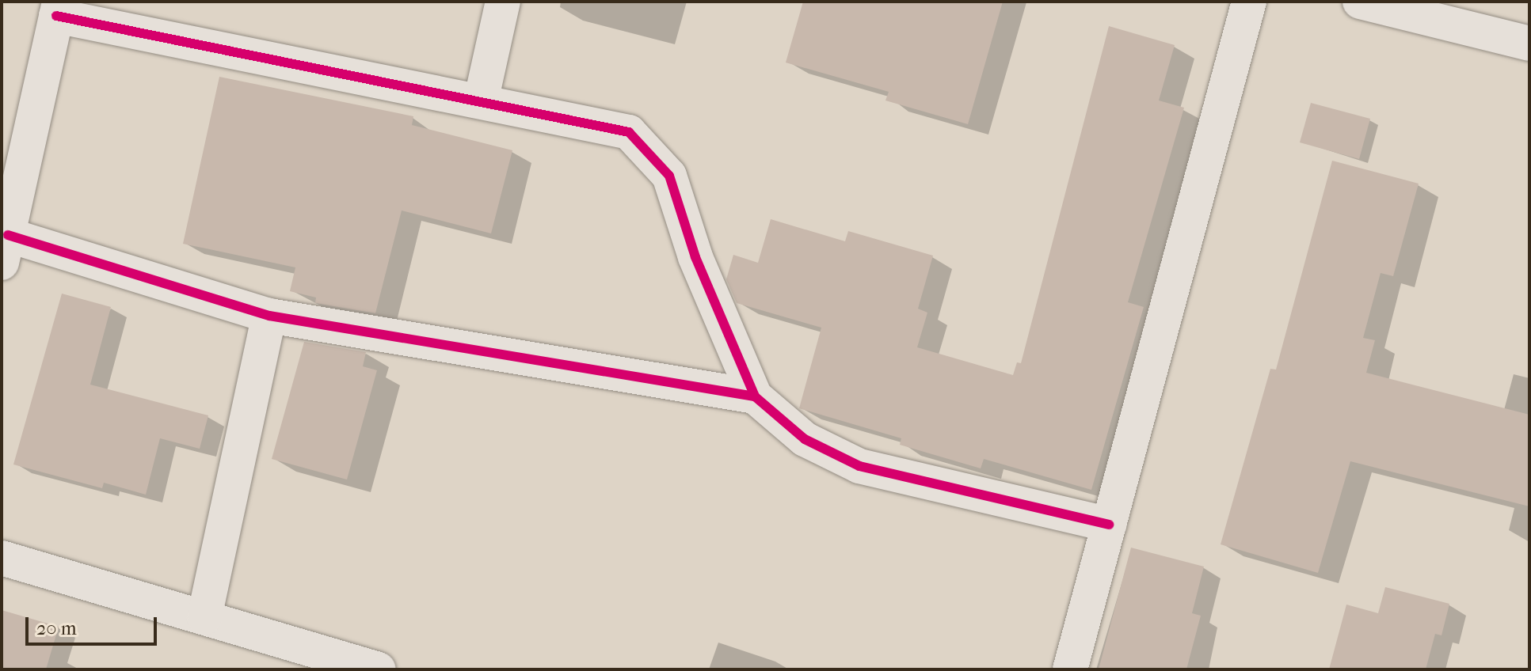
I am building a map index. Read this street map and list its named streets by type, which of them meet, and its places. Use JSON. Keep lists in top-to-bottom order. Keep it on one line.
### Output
{"scale_bar":"20 m"}
